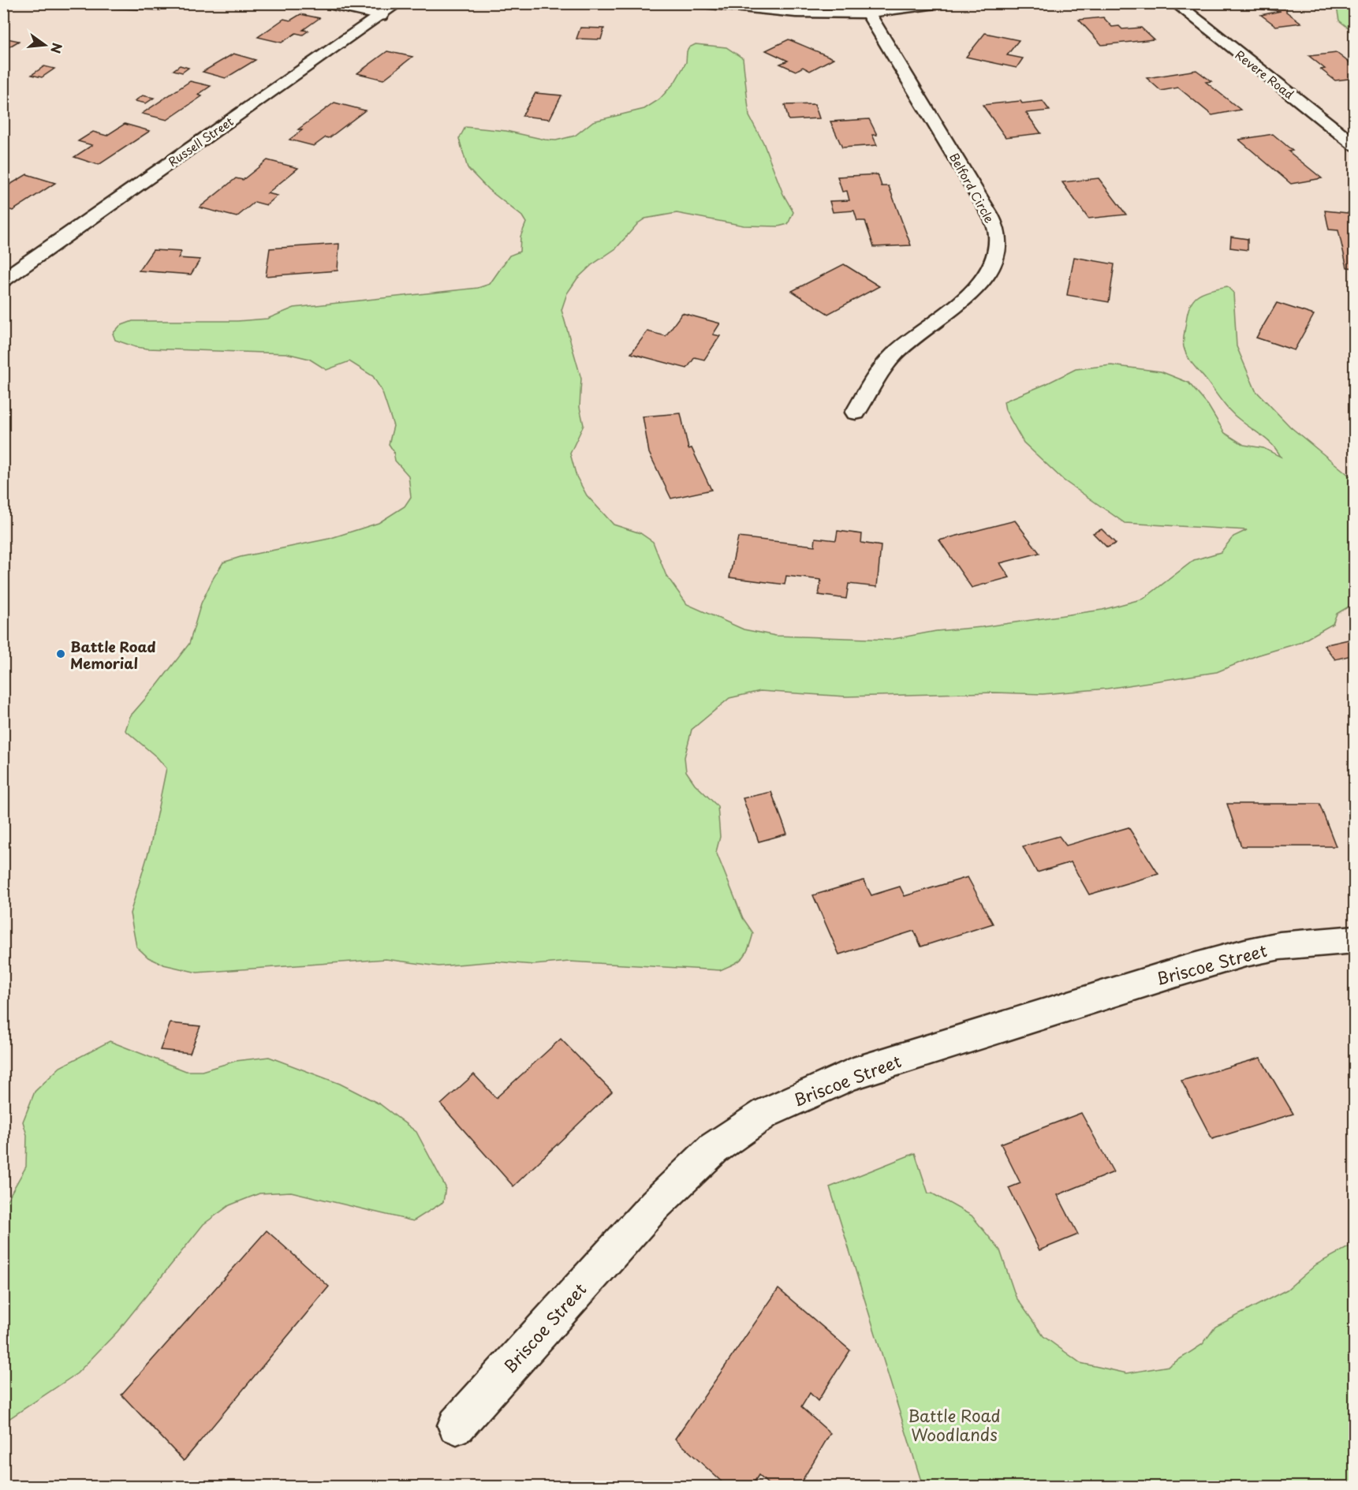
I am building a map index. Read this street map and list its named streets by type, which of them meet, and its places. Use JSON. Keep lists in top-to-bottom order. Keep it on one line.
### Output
{"streets":{"street":["Revere Road","Russell Street","Belford Circle","Briscoe Street"]},"parks":["Battle Road Woodlands"],"places":["Battle Road Memorial"],"north":"right"}
